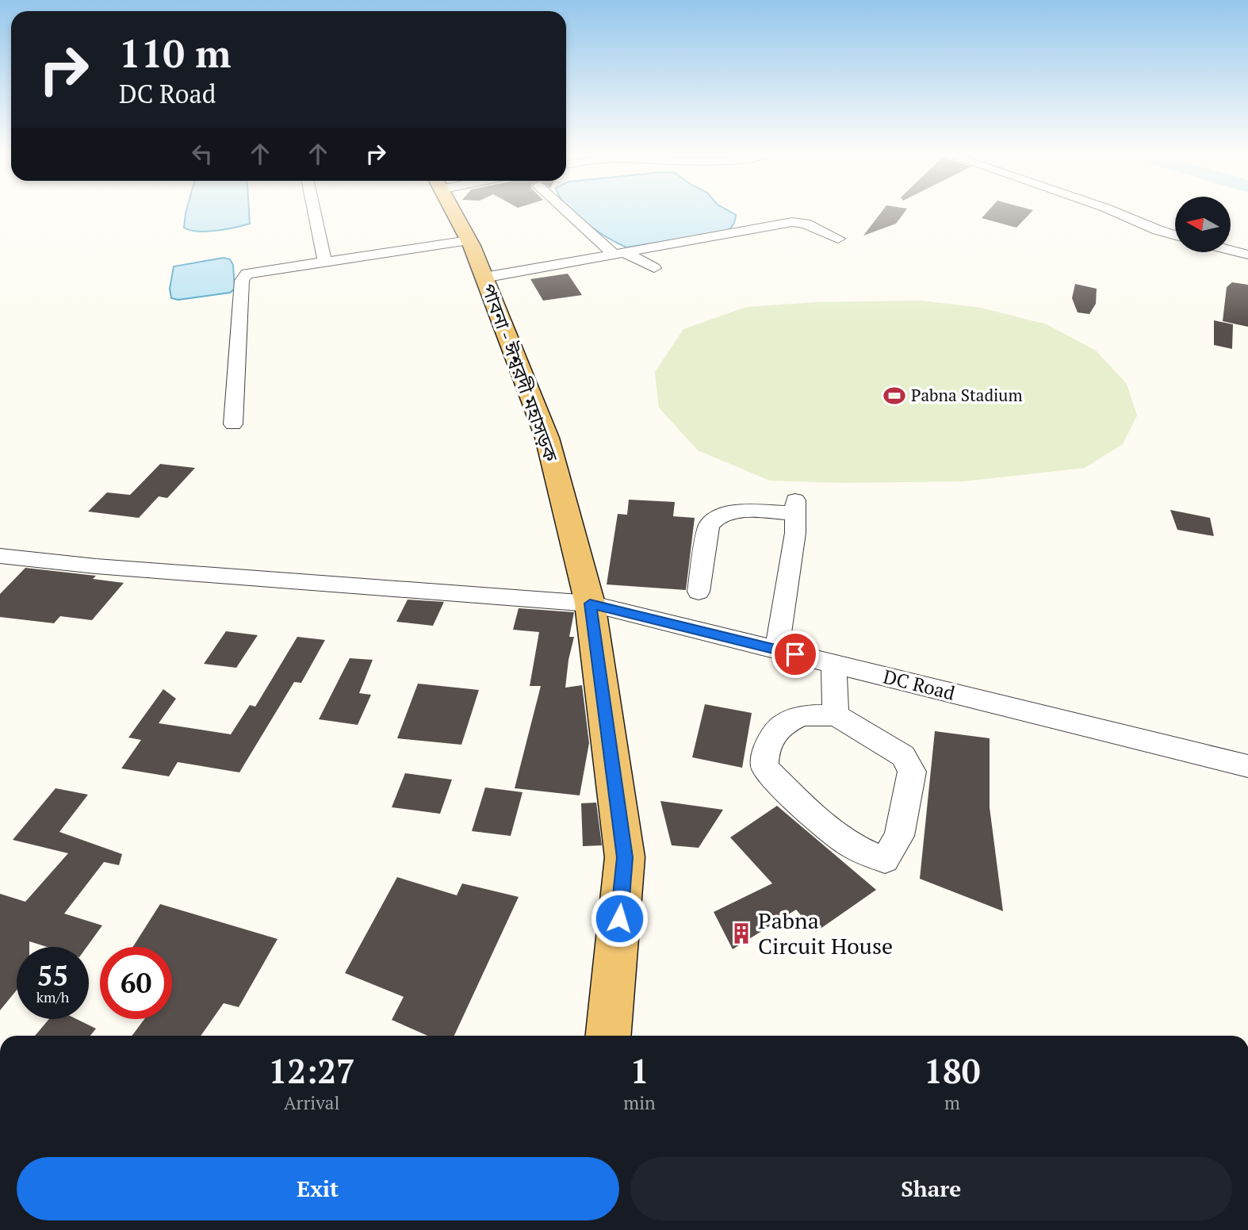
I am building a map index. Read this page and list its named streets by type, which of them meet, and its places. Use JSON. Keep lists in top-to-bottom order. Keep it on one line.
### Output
{"streets":{"main road":["পাবনা - ঈশ্বরদী মহাসড়ক"],"street":["DC Road"]},"crossings":[["পাবনা - ঈশ্বরদী মহাসড়ক","DC Road"]],"places":{"sports":["Pabna Stadium"],"building":["Pabna Circuit House"]},"north":"left","page":{"turn":["110 m","DC Road"],"speed":"55 km/h","limit":"60","eta":["12:27","Arrival","1","min","180","m"],"buttons":["Exit","Share"]}}
